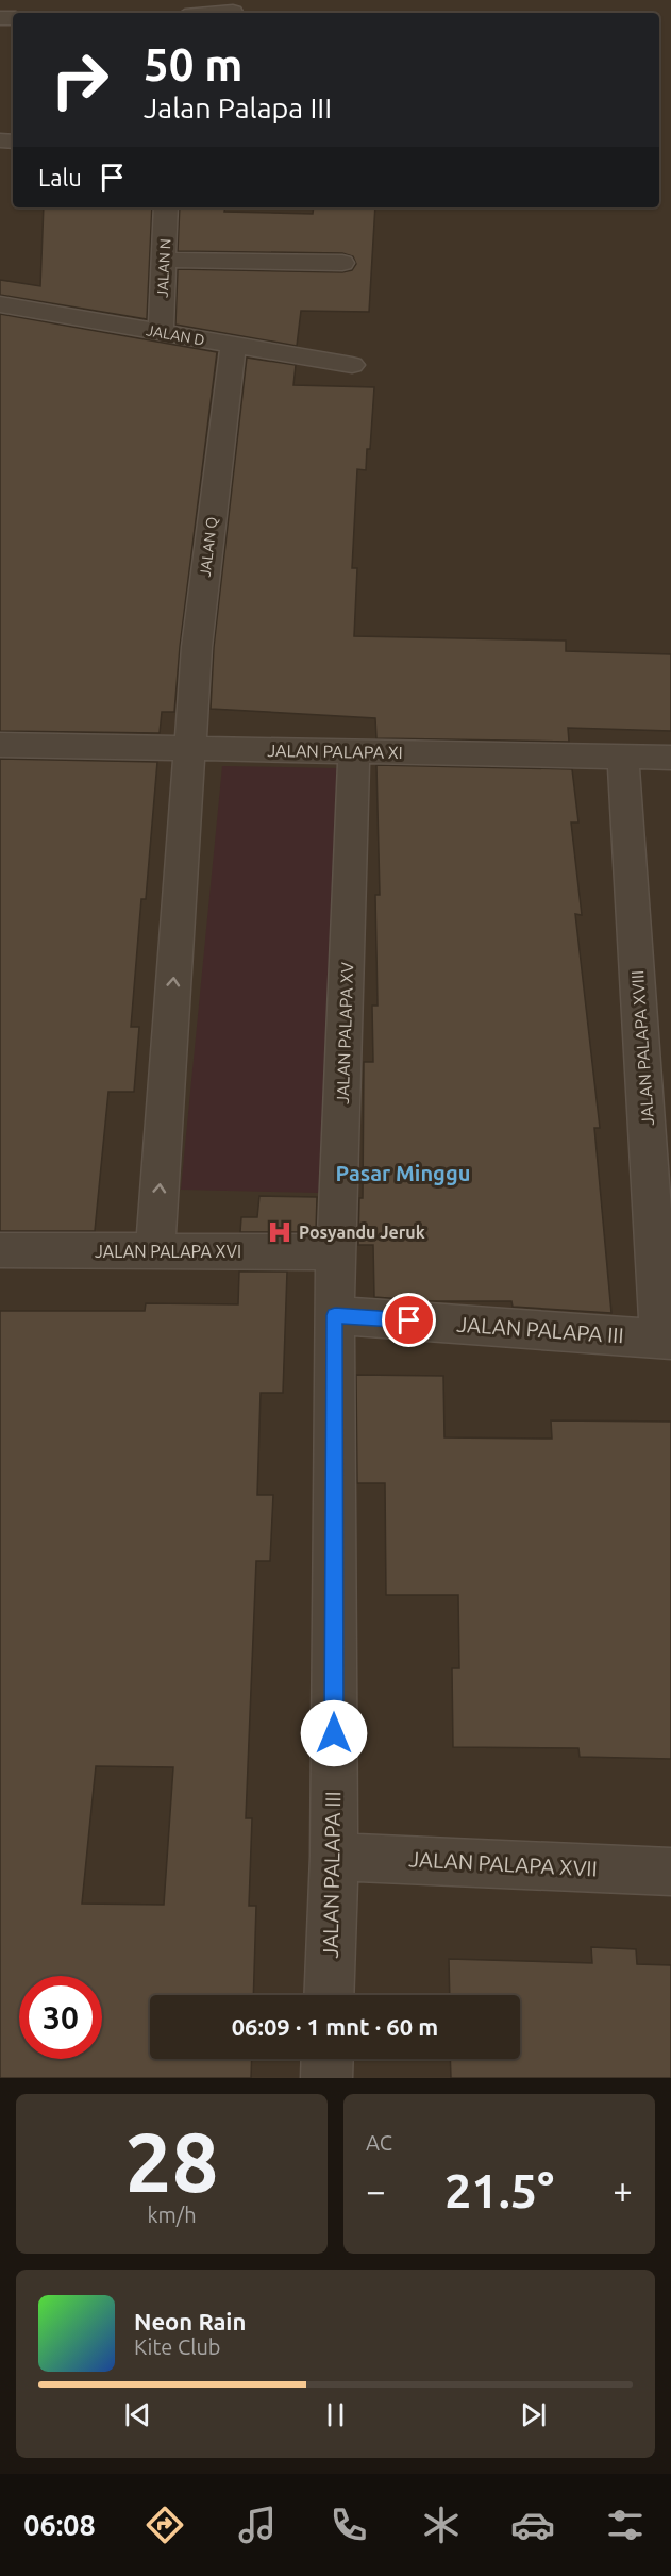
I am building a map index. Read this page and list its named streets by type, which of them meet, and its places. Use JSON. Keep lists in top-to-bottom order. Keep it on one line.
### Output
{"streets":{"street":["JALAN N","JALAN D","JALAN Q","JALAN PALAPA XI","JALAN PALAPA XV","JALAN PALAPA XVIII","JALAN PALAPA XVI","JALAN PALAPA III","JALAN PALAPA XVII"]},"crossings":[["JALAN N","JALAN D"],["JALAN D","JALAN Q"],["JALAN Q","JALAN PALAPA XI"],["JALAN PALAPA XI","JALAN PALAPA XV"],["JALAN PALAPA XI","JALAN PALAPA XVIII"],["JALAN PALAPA XV","JALAN PALAPA XVI"],["JALAN PALAPA XV","JALAN PALAPA III"],["JALAN PALAPA XVIII","JALAN PALAPA III"],["JALAN PALAPA III","JALAN PALAPA XVII"]],"districts":["Pasar Minggu"],"places":{"hospital":["Posyandu Jeruk"]},"page":{"turn":["50 m","Jalan Palapa III"],"then":"Lalu","limit":"30","trip":"06:09 · 1 mnt · 60 m","tile":[["28","km/h"],"AC"],"heat":["−","21.5°","+"],"song":["Neon Rain","Kite Club"],"tabs":"06:08"}}
